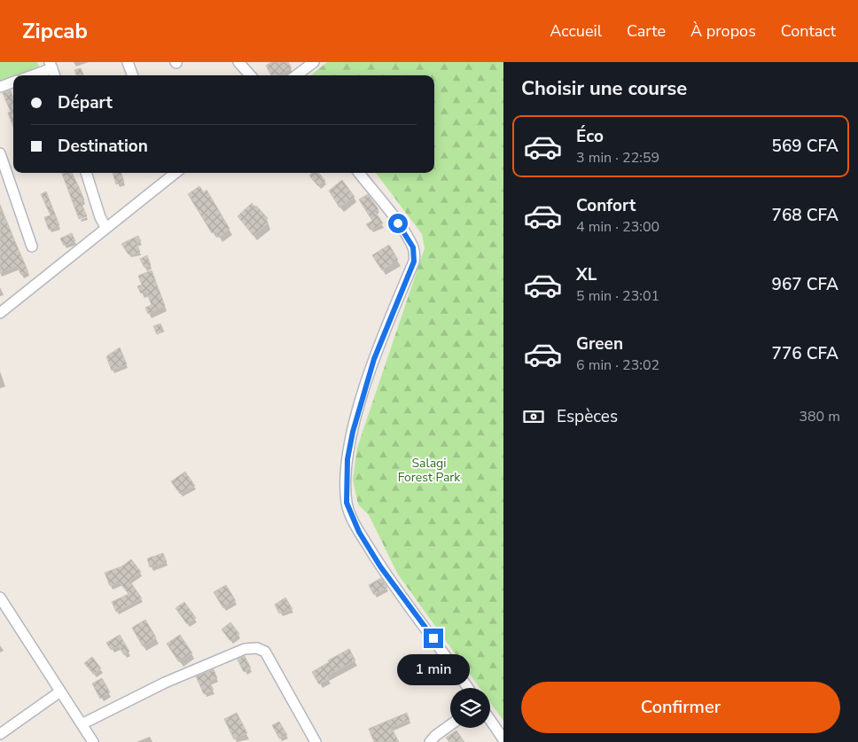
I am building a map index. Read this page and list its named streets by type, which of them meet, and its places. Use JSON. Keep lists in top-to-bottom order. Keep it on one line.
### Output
{"parks":["Salagi Forest Park"],"page":{"header":"Zipcab","nav":["Accueil","Carte","À propos","Contact"],"heading":"Choisir une course","banner":["Départ","Destination"],"list":[{"name":"Éco","note":"3 min · 22:59","value":"569 CFA"},{"name":"Confort","note":"4 min · 23:00","value":"768 CFA"},{"name":"XL","note":"5 min · 23:01","value":"967 CFA"},{"name":"Green","note":"6 min · 23:02","value":"776 CFA"}],"pay":["Espèces","380 m"],"bubble":"1 min","buttons":"Confirmer"}}
